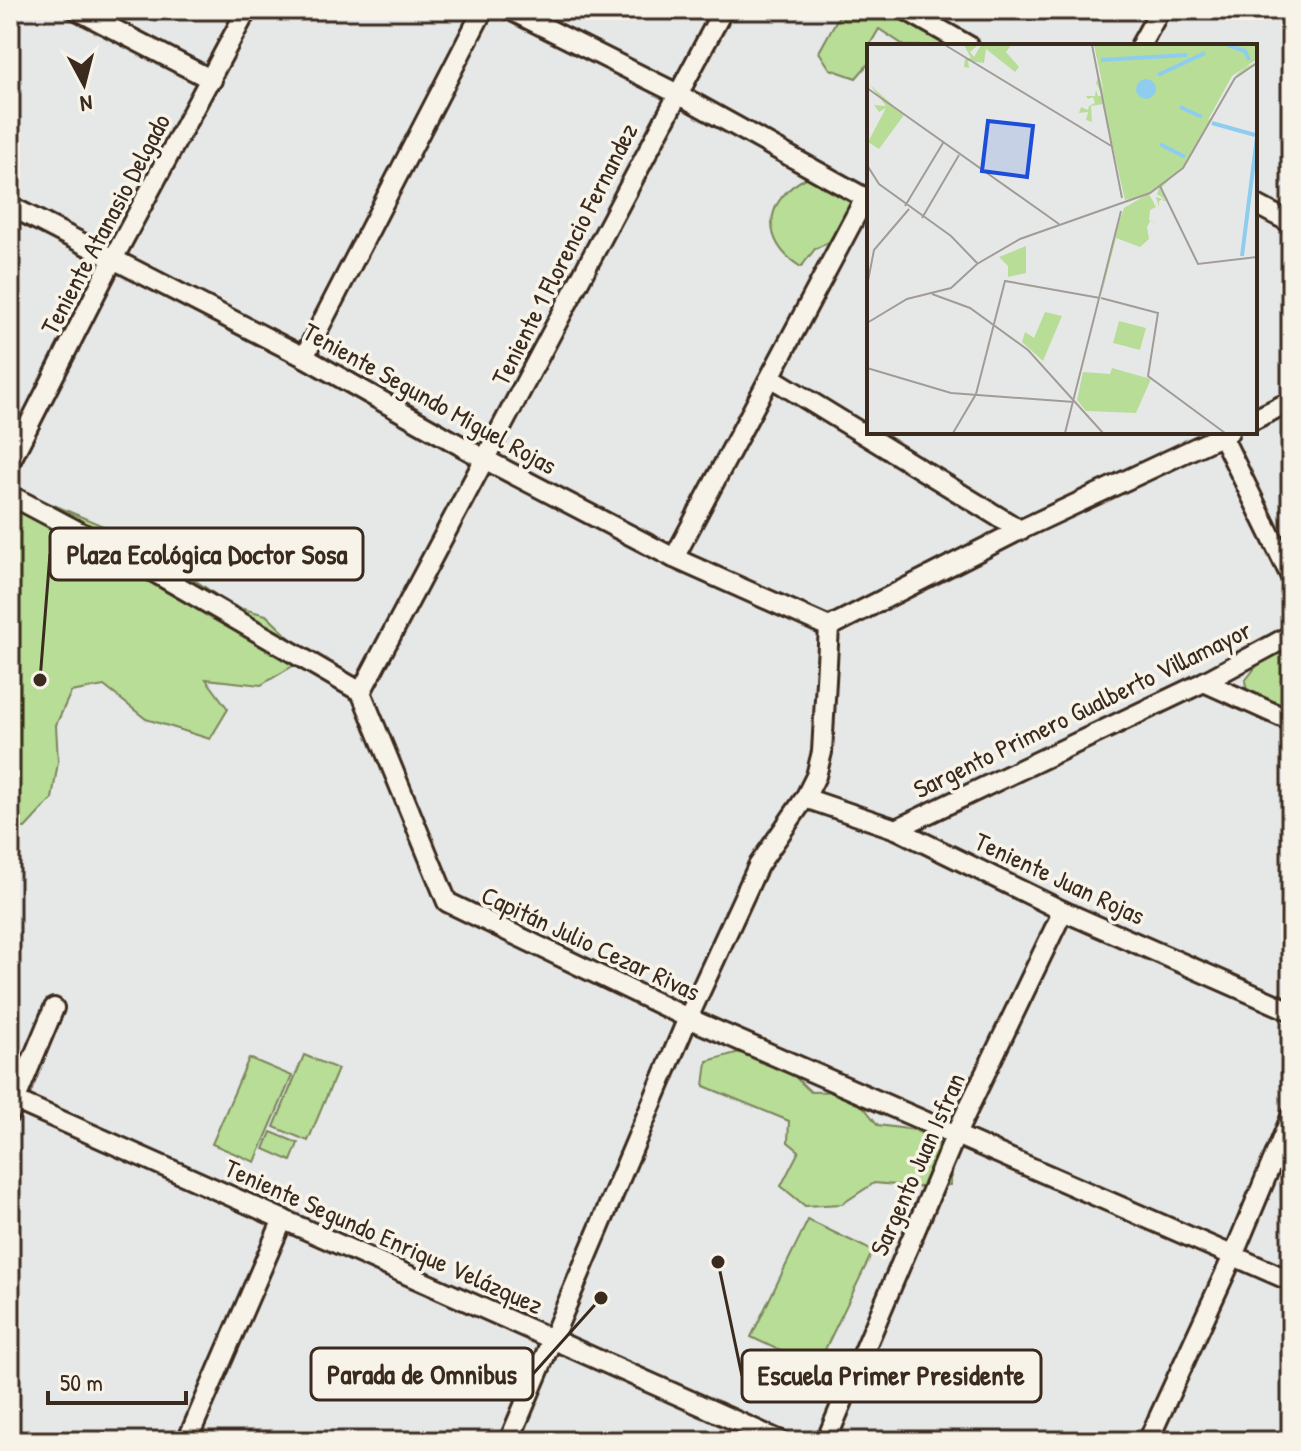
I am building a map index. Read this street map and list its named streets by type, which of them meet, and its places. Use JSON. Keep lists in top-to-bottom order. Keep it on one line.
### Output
{"streets":{"street":["Teniente Atanasio Delgado","Teniente 1 Florencio Fernandez","Teniente Segundo Miguel Rojas","Sargento Primero Gualberto Villamayor","Teniente Juan Rojas","Capitán Julio Cezar Rivas","Sargento Juan Isfran","Teniente Segundo Enrique Velázquez"]},"crossings":[["Teniente Atanasio Delgado","Teniente Segundo Miguel Rojas"],["Teniente 1 Florencio Fernandez","Teniente Segundo Miguel Rojas"],["Teniente 1 Florencio Fernandez","Capitán Julio Cezar Rivas"],["Sargento Primero Gualberto Villamayor","Teniente Juan Rojas"],["Teniente Juan Rojas","Sargento Juan Isfran"],["Capitán Julio Cezar Rivas","Sargento Juan Isfran"]],"places":["Plaza Ecológica Doctor Sosa","Escuela Primer Presidente","Parada de Omnibus"],"scale_bar":"50 m","north":"bottom"}
